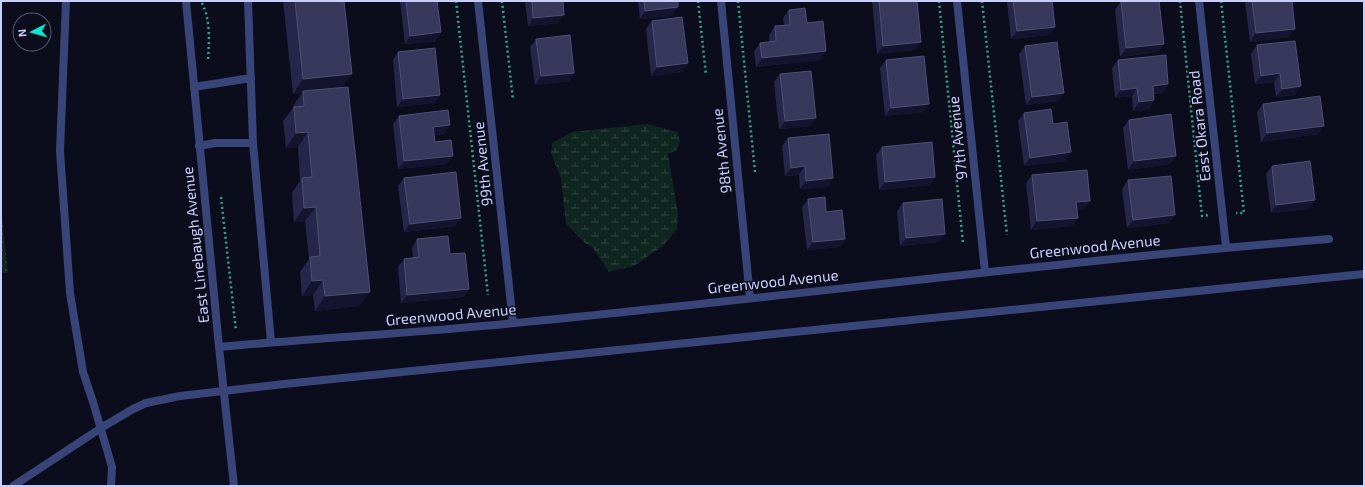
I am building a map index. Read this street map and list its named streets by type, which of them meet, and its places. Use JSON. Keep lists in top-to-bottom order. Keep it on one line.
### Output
{"streets":{"street":["East Okara Road","97th Avenue","98th Avenue","99th Avenue","East Linebaugh Avenue","Greenwood Avenue"]},"crossings":[["East Okara Road","Greenwood Avenue"],["97th Avenue","Greenwood Avenue"],["98th Avenue","Greenwood Avenue"],["99th Avenue","Greenwood Avenue"],["East Linebaugh Avenue","Greenwood Avenue"]],"north":"left"}
